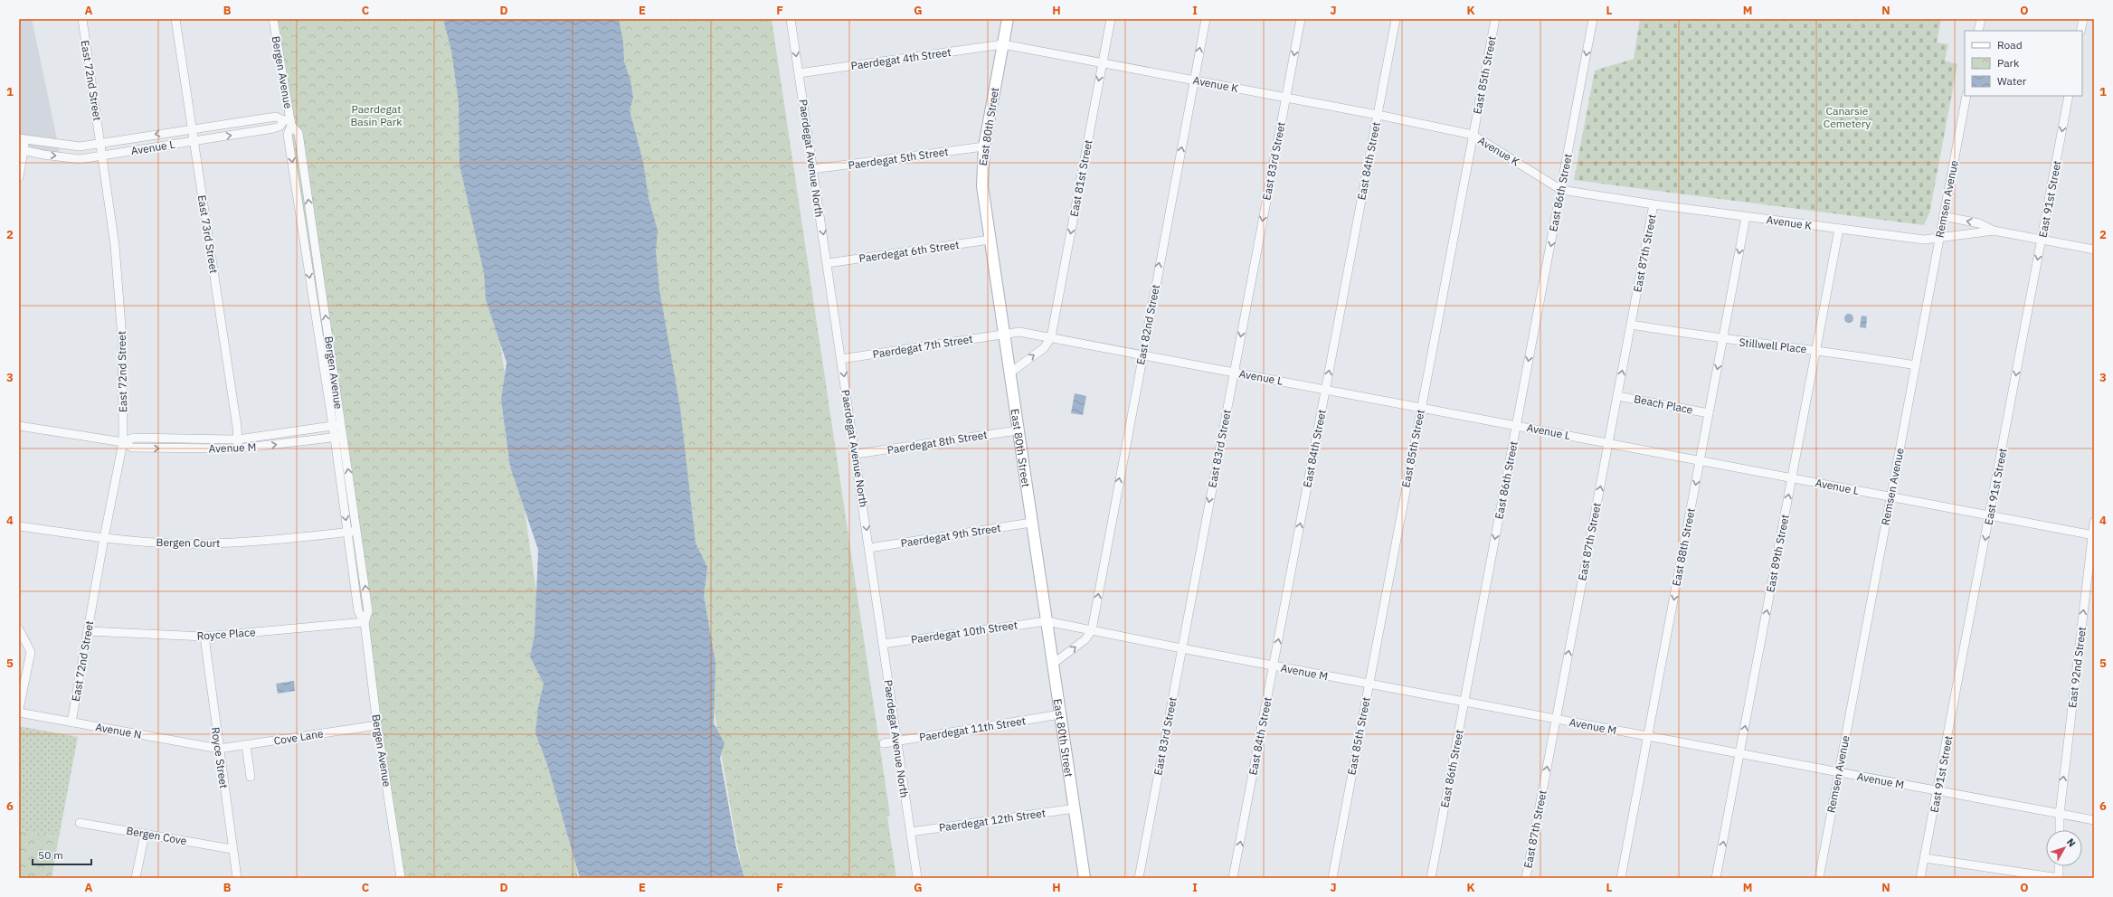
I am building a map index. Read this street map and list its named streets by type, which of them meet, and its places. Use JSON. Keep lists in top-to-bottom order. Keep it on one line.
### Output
{"streets":{"street":["Paerdegat 4th Street","Bergen Avenue","East 85th Street","East 72nd Street","Avenue K","East 80th Street","Avenue L","Paerdegat Avenue North","Paerdegat 5th Street","East 83rd Street","East 84th Street","East 81st Street","East 86th Street","Remsen Avenue","East 91st Street","East 73rd Street","Paerdegat 6th Street","East 87th Street","East 82nd Street","Stillwell Place","Paerdegat 7th Street","Beach Place","Paerdegat 8th Street","Avenue M","Paerdegat 9th Street","Bergen Court","East 88th Street","East 89th Street","Paerdegat 10th Street","Royce Place","East 92nd Street","Paerdegat 11th Street","Avenue N","Cove Lane","Royce Street","Paerdegat 12th Street","Bergen Cove"]},"crossings":[["Paerdegat 4th Street","Avenue K"],["Paerdegat 4th Street","East 80th Street"],["Paerdegat 4th Street","Paerdegat Avenue North"],["Bergen Avenue","Avenue L"],["Bergen Avenue","Avenue M"],["Bergen Avenue","Bergen Court"],["Bergen Avenue","Royce Place"],["Bergen Avenue","Cove Lane"],["East 85th Street","Avenue K"],["East 85th Street","Avenue L"],["East 85th Street","Avenue M"],["East 72nd Street","Avenue L"],["East 72nd Street","Avenue M"],["East 72nd Street","Bergen Court"],["East 72nd Street","Royce Place"],["East 72nd Street","Avenue N"],["Avenue K","East 80th Street"],["Avenue K","East 83rd Street"],["Avenue K","East 84th Street"],["Avenue K","East 81st Street"],["Avenue K","East 86th Street"],["Avenue K","Remsen Avenue"],["Avenue K","East 91st Street"],["Avenue K","East 87th Street"],["Avenue K","East 82nd Street"],["Avenue K","East 88th Street"],["Avenue K","East 89th Street"],["East 80th Street","Avenue L"],["East 80th Street","Paerdegat 5th Street"],["East 80th Street","Paerdegat 6th Street"],["East 80th Street","Paerdegat 7th Street"],["East 80th Street","Paerdegat 8th Street"],["East 80th Street","Avenue M"],["East 80th Street","Paerdegat 9th Street"],["East 80th Street","Paerdegat 10th Street"],["East 80th Street","Paerdegat 11th Street"],["East 80th Street","Paerdegat 12th Street"],["Avenue L","East 83rd Street"],["Avenue L","East 84th Street"],["Avenue L","East 81st Street"],["Avenue L","East 86th Street"],["Avenue L","Remsen Avenue"],["Avenue L","East 91st Street"],["Avenue L","East 73rd Street"],["Avenue L","East 87th Street"],["Avenue L","East 82nd Street"],["Avenue L","Paerdegat 7th Street"],["Avenue L","East 88th Street"],["Avenue L","East 89th Street"],["Avenue L","East 92nd Street"],["Paerdegat Avenue North","Paerdegat 5th Street"],["Paerdegat Avenue North","Paerdegat 6th Street"],["Paerdegat Avenue North","Paerdegat 7th Street"],["Paerdegat Avenue North","Paerdegat 8th Street"],["Paerdegat Avenue North","Paerdegat 9th Street"],["Paerdegat Avenue North","Paerdegat 10th Street"],["Paerdegat Avenue North","Paerdegat 11th Street"],["Paerdegat Avenue North","Paerdegat 12th Street"],["East 83rd Street","Avenue M"],["East 84th Street","Avenue M"],["East 86th Street","Avenue M"],["Remsen Avenue","Stillwell Place"],["Remsen Avenue","Avenue M"],["East 91st Street","Avenue M"],["East 73rd Street","Avenue M"],["East 87th Street","Stillwell Place"],["East 87th Street","Beach Place"],["East 87th Street","Avenue M"],["East 82nd Street","Avenue M"],["Stillwell Place","East 88th Street"],["Stillwell Place","East 89th Street"],["Beach Place","East 88th Street"],["Avenue M","East 88th Street"],["Avenue M","East 89th Street"],["Avenue M","Paerdegat 10th Street"],["Avenue M","East 92nd Street"],["Royce Place","Royce Street"],["Avenue N","Cove Lane"],["Avenue N","Royce Street"],["Cove Lane","Royce Street"],["Royce Street","Bergen Cove"]],"one_way":["Paerdegat Avenue North","East 83rd Street","East 84th Street","East 81st Street","East 86th Street","East 91st Street","East 87th Street","East 82nd Street","East 88th Street","East 89th Street","East 92nd Street"],"parks":["Paerdegat Basin Park","Canarsie Cemetery"],"legend":["Road","Park","Water"],"scale_bar":"50 m","north":"top right","grid":{"columns":["A","B","C","D","E","F","G","H","I","J","K","L","M","N","O"],"rows":["1","2","3","4","5","6"]}}
